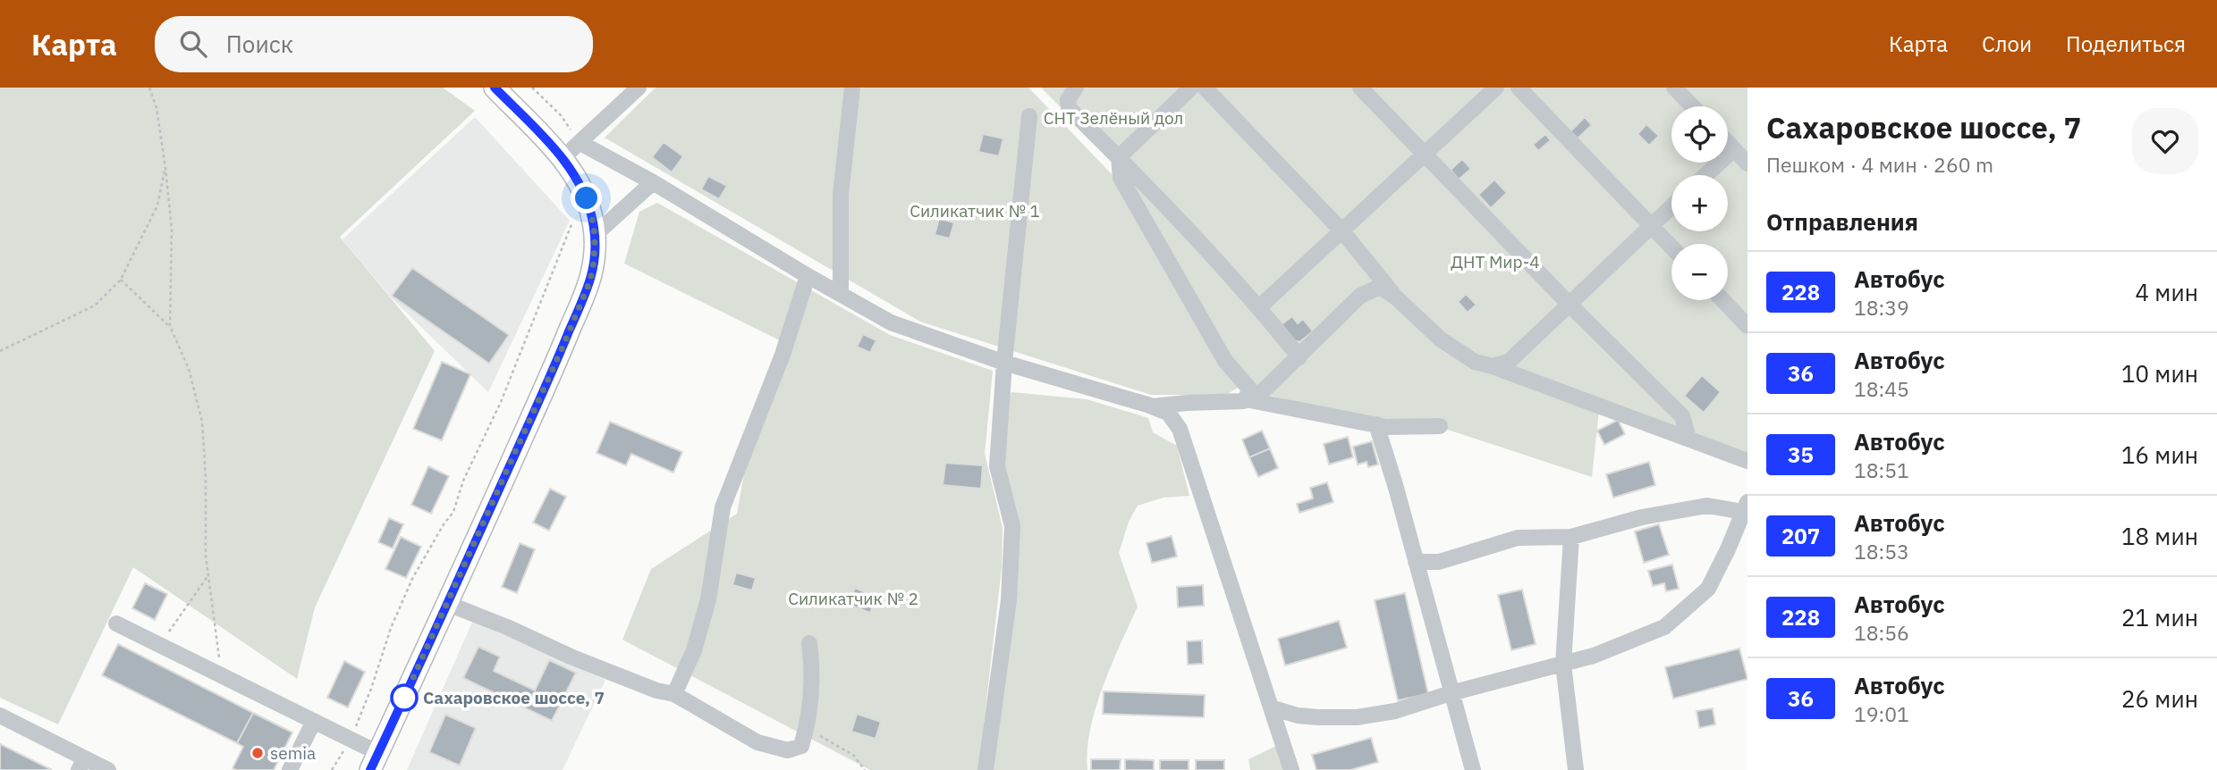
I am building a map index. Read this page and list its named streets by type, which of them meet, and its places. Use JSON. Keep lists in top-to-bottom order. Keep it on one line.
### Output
{"parks":["СНТ Зелёный дол","Силикатчик № 1","ДНТ Мир-4","Силикатчик № 2"],"places":["Сахаровское шоссе, 7","semia"],"lines":["bus line 228"],"page":{"header":"Карта","search":"Поиск","nav":["Карта","Слои","Поделиться"],"heading":[["Сахаровское шоссе, 7","Пешком · 4 мин · 260 m"],"Отправления"],"map_buttons":["+","−"],"list":[{"mark":"228","name":"Автобус","note":"18:39","value":"4 мин"},{"mark":"36","name":"Автобус","note":"18:45","value":"10 мин"},{"mark":"35","name":"Автобус","note":"18:51","value":"16 мин"},{"mark":"207","name":"Автобус","note":"18:53","value":"18 мин"},{"mark":"228","name":"Автобус","note":"18:56","value":"21 мин"},{"mark":"36","name":"Автобус","note":"19:01","value":"26 мин"}]}}
